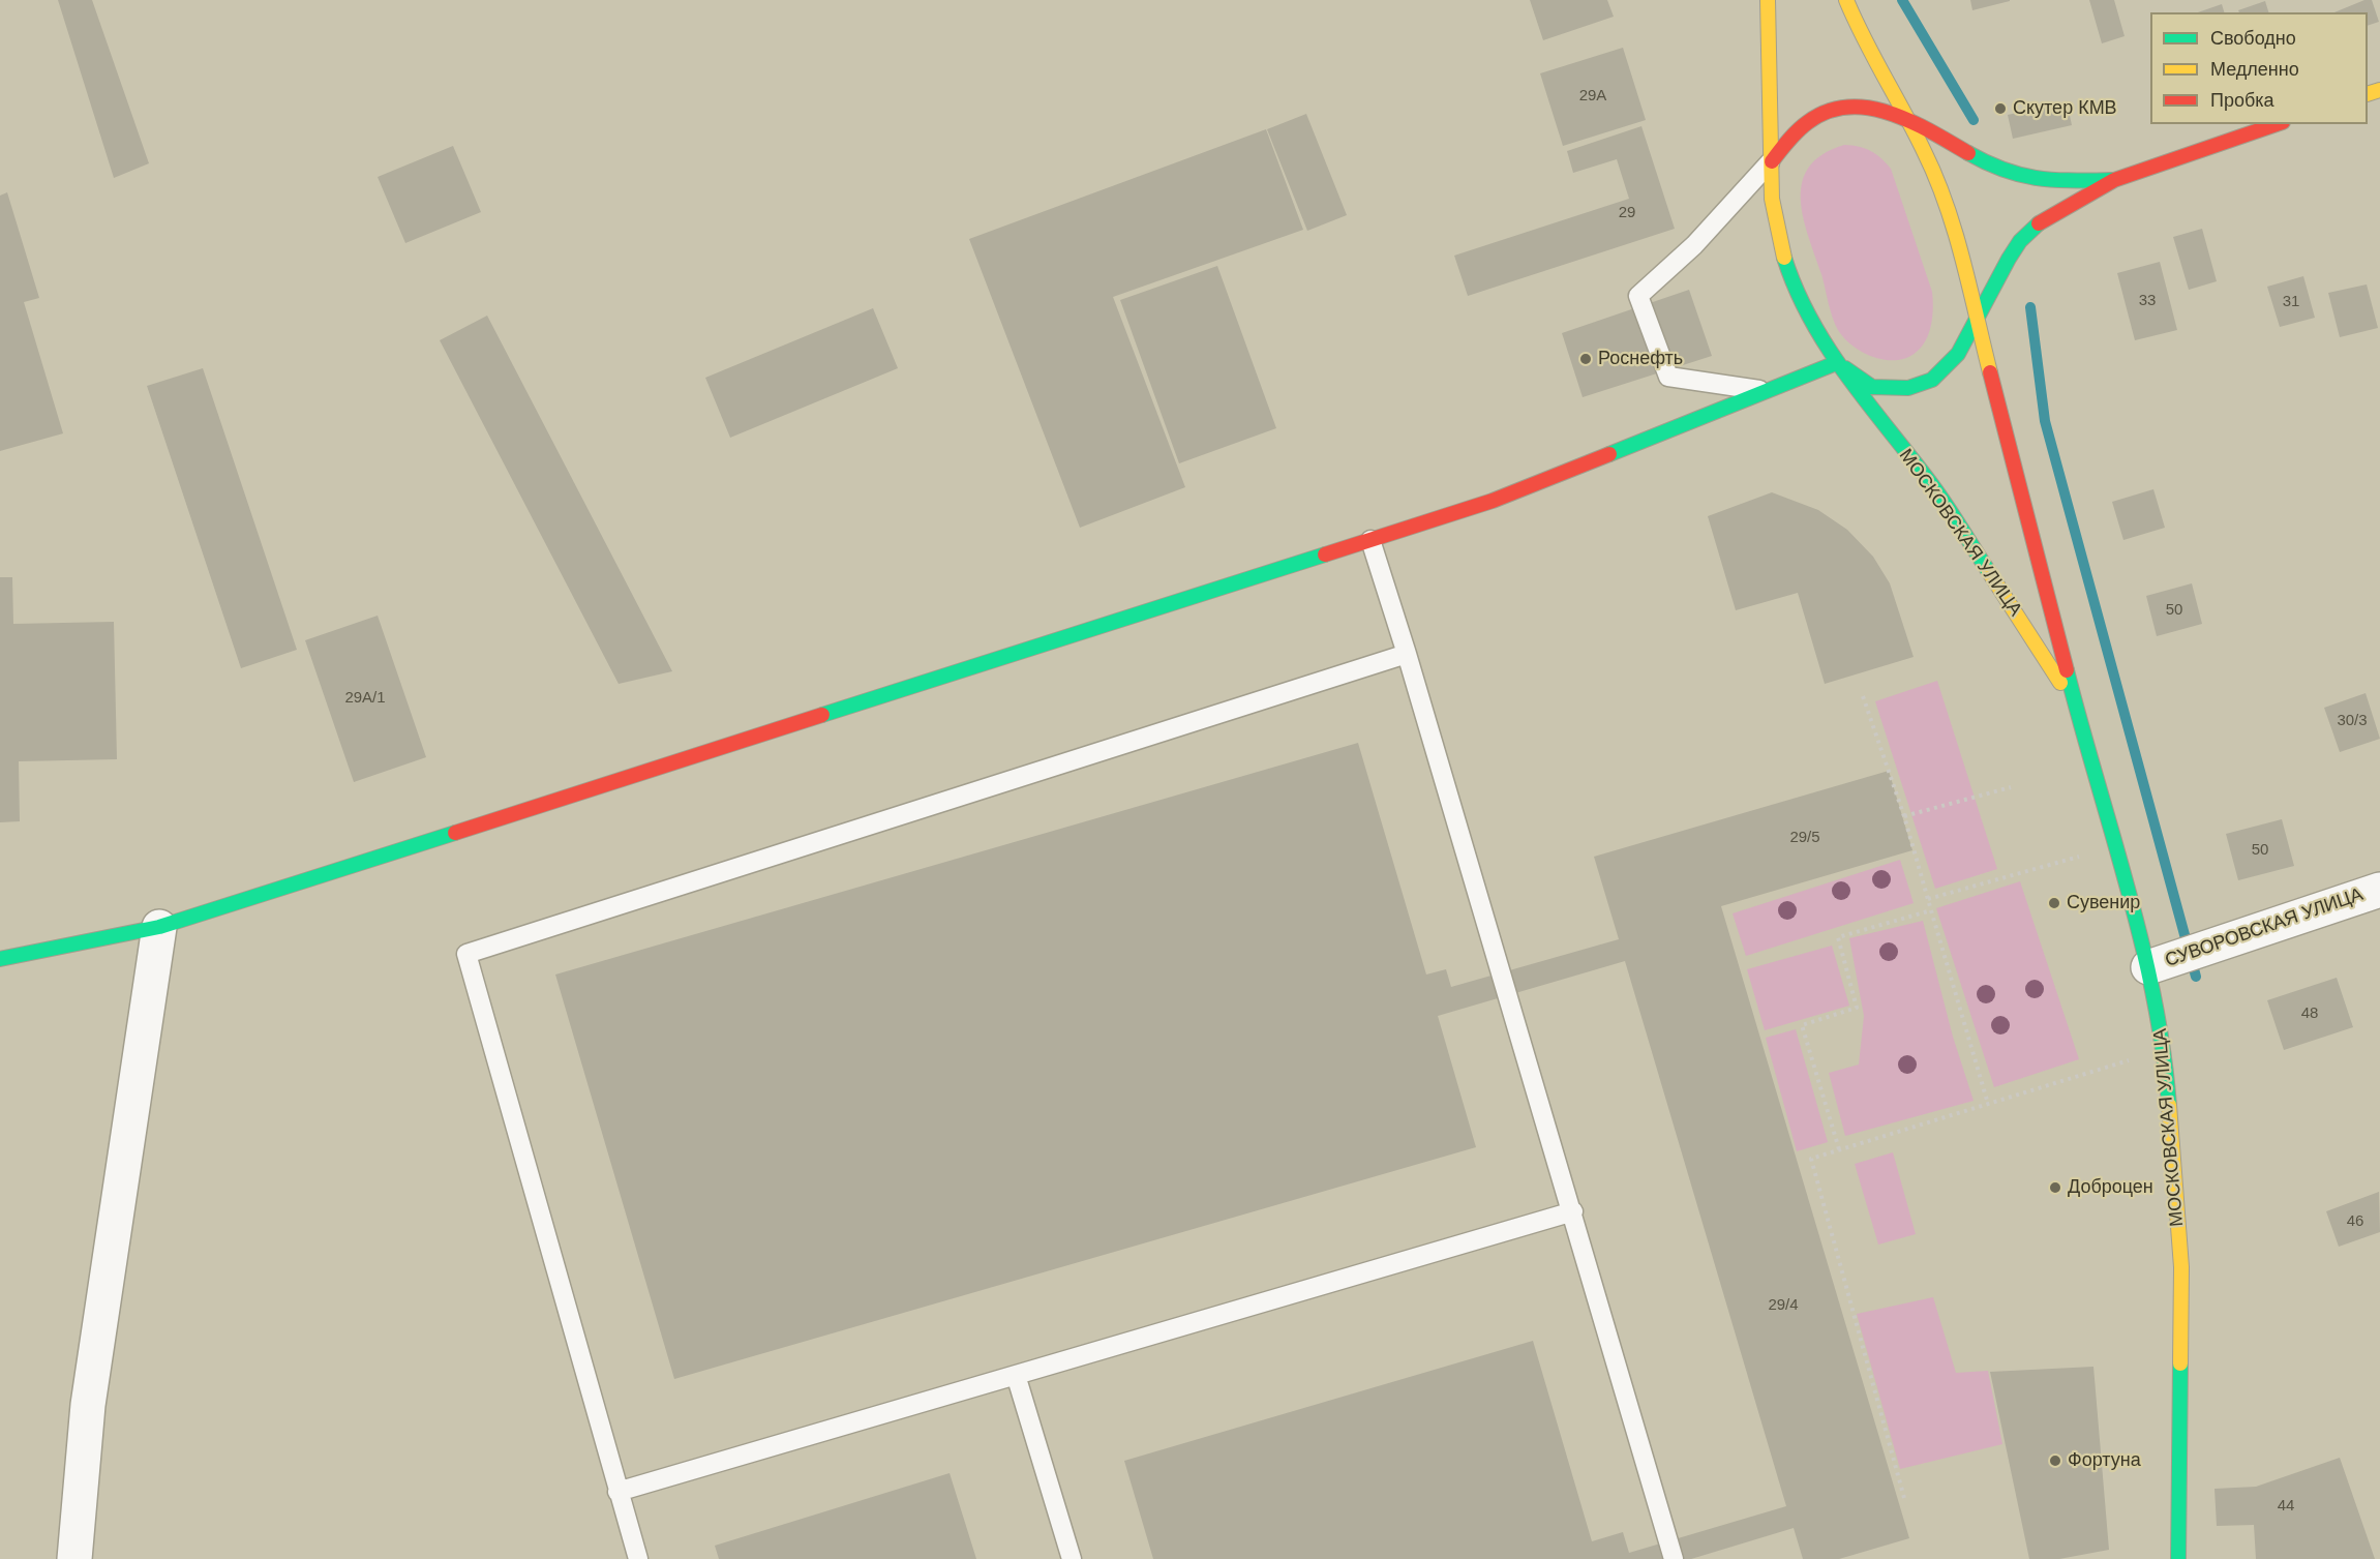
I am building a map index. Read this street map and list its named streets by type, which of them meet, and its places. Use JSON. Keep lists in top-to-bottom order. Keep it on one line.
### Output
{"streets":{"street":["МОСКОВСКАЯ УЛИЦА","СУВОРОВСКАЯ УЛИЦА"]},"crossings":[["МОСКОВСКАЯ УЛИЦА","СУВОРОВСКАЯ УЛИЦА"]],"places":["Скутер КМВ","Роснефть","Сувенир","Доброцен","Фортуна"],"house_numbers":["29А","29","33","31","50","29А/1","30/3","29/5","50","48","46","29/4","44"],"legend":["Свободно","Медленно","Пробка"]}
